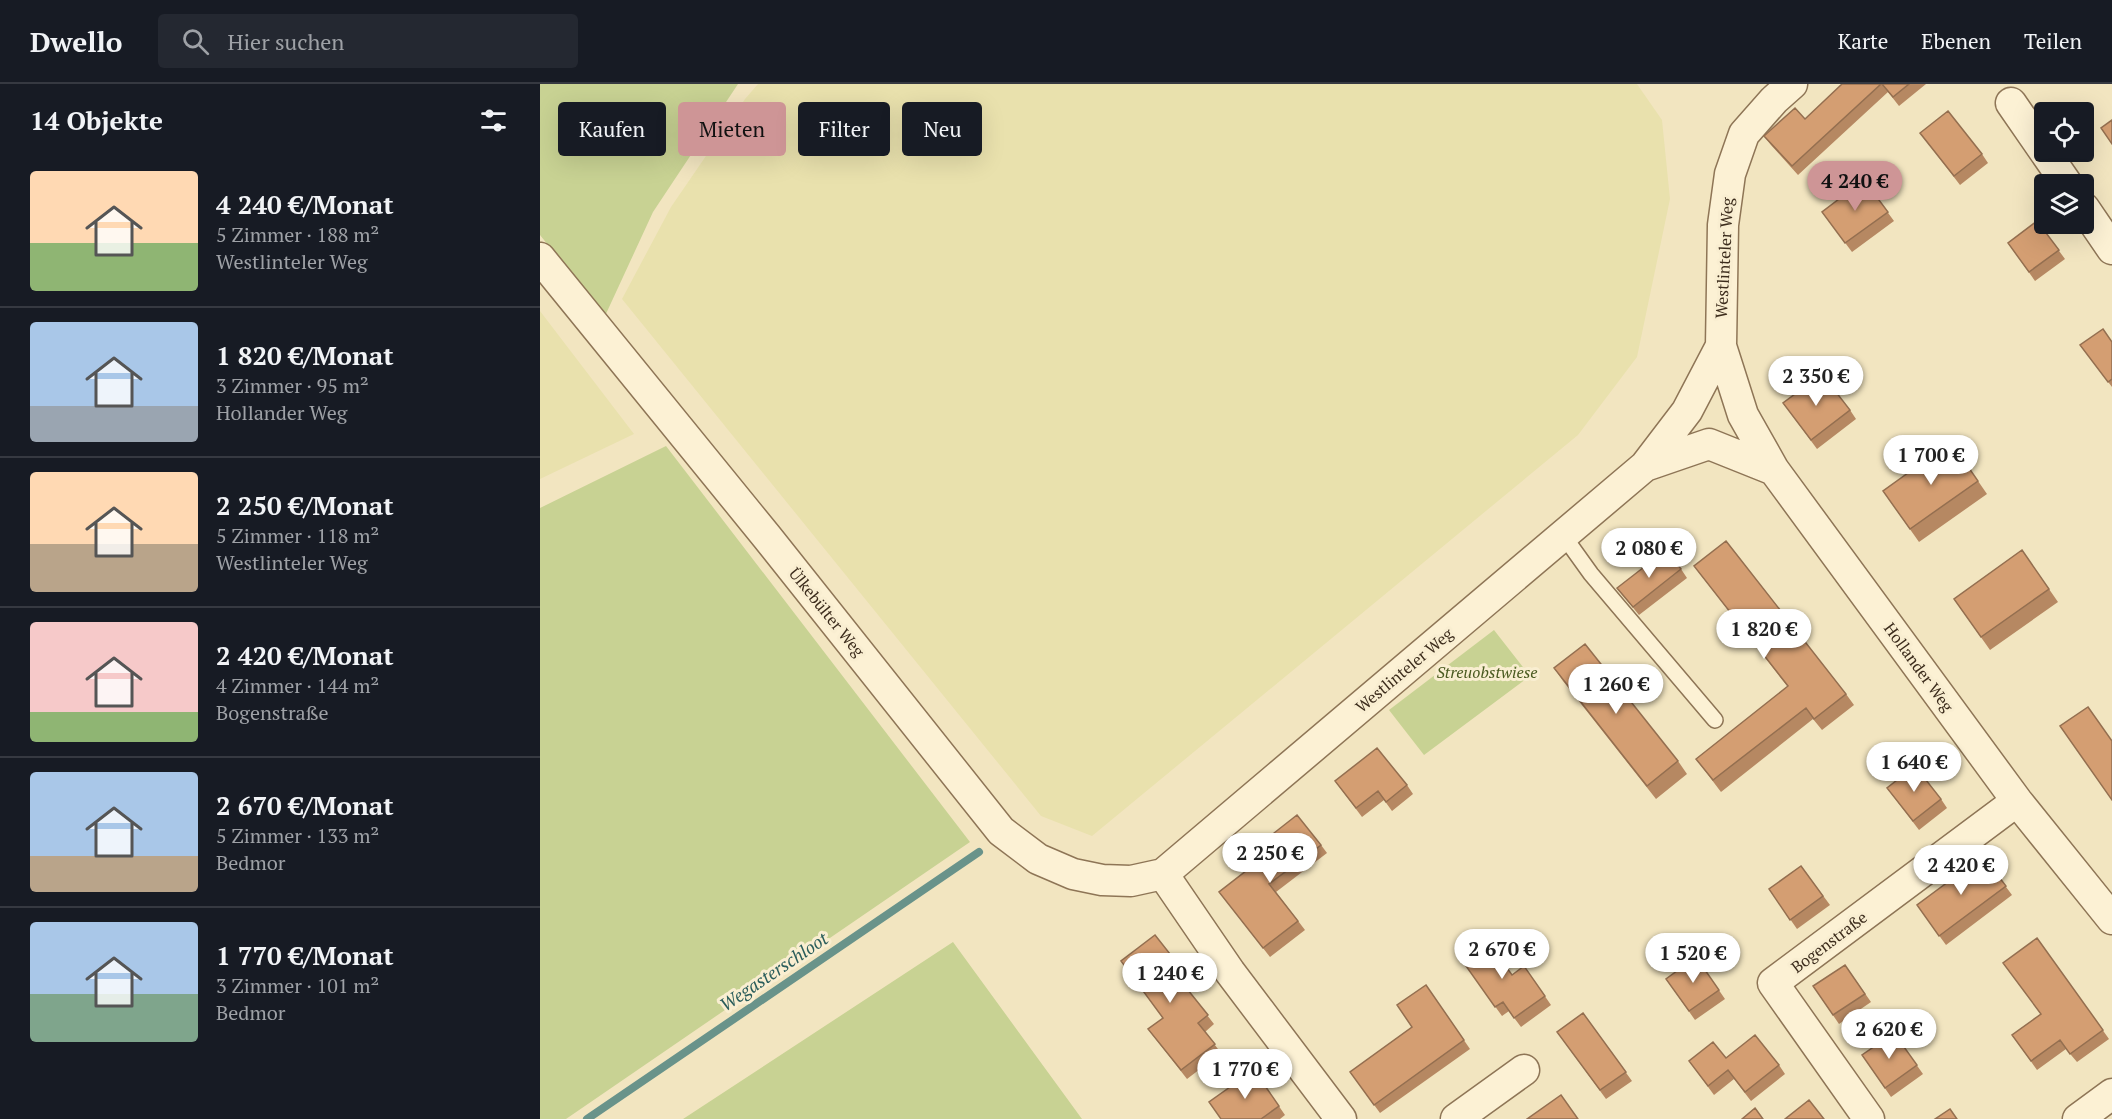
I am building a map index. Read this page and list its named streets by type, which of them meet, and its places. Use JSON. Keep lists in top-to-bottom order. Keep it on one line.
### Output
{"streets":{"street":["Westlinteler Weg","Ülkebülter Weg","Hollander Weg","Bogenstraße"]},"crossings":[["Westlinteler Weg","Ülkebülter Weg"],["Westlinteler Weg","Hollander Weg"],["Hollander Weg","Bogenstraße"]],"water":["Wegasterschloot"],"parks":["Streuobstwiese"],"page":{"header":"Dwello","search":"Hier suchen","nav":["Karte","Ebenen","Teilen"],"heading":"14 Objekte","chip":["Kaufen","Mieten","Filter","Neu"],"list":[{"name":"4 240 €/Monat","note":"5 Zimmer · 188 m² · Westlinteler Weg"},{"name":"1 820 €/Monat","note":"3 Zimmer · 95 m² · Hollander Weg"},{"name":"2 250 €/Monat","note":"5 Zimmer · 118 m² · Westlinteler Weg"},{"name":"2 420 €/Monat","note":"4 Zimmer · 144 m² · Bogenstraße"},{"name":"2 670 €/Monat","note":"5 Zimmer · 133 m² · Bedmor"},{"name":"1 770 €/Monat","note":"3 Zimmer · 101 m² · Bedmor"}],"price":["4 240 €","2 350 €","1 700 €","2 080 €","1 820 €","1 260 €","1 640 €","2 250 €","2 420 €","2 670 €","1 520 €","1 240 €","2 620 €","1 770 €"]}}
